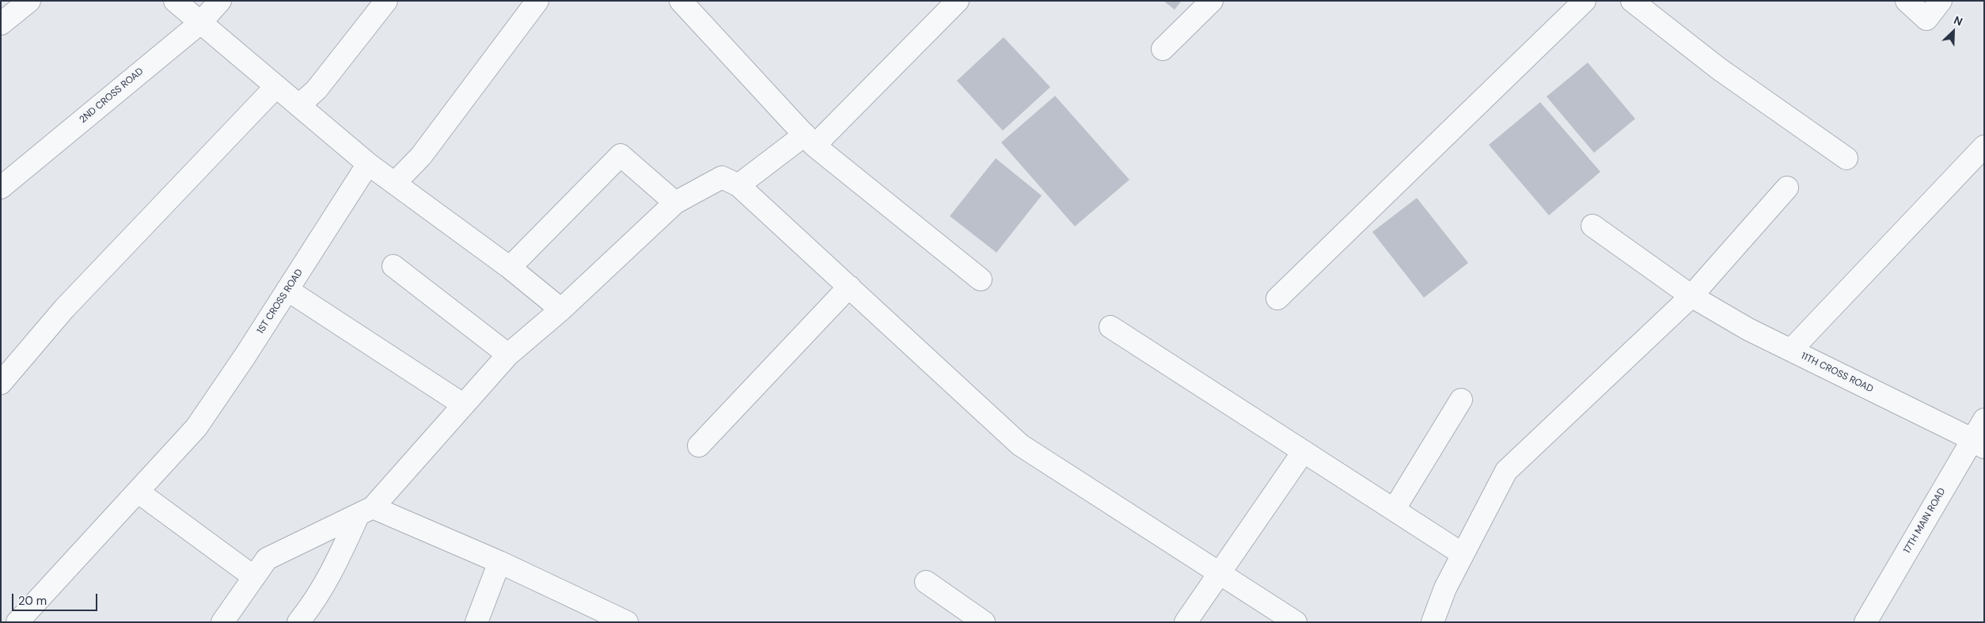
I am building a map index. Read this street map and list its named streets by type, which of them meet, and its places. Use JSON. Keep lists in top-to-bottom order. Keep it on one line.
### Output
{"streets":{"street":["2ND CROSS ROAD","1ST CROSS ROAD","11TH CROSS ROAD","17TH MAIN ROAD"]},"crossings":[["11TH CROSS ROAD","17TH MAIN ROAD"]],"scale_bar":"20 m","north":"top right"}
